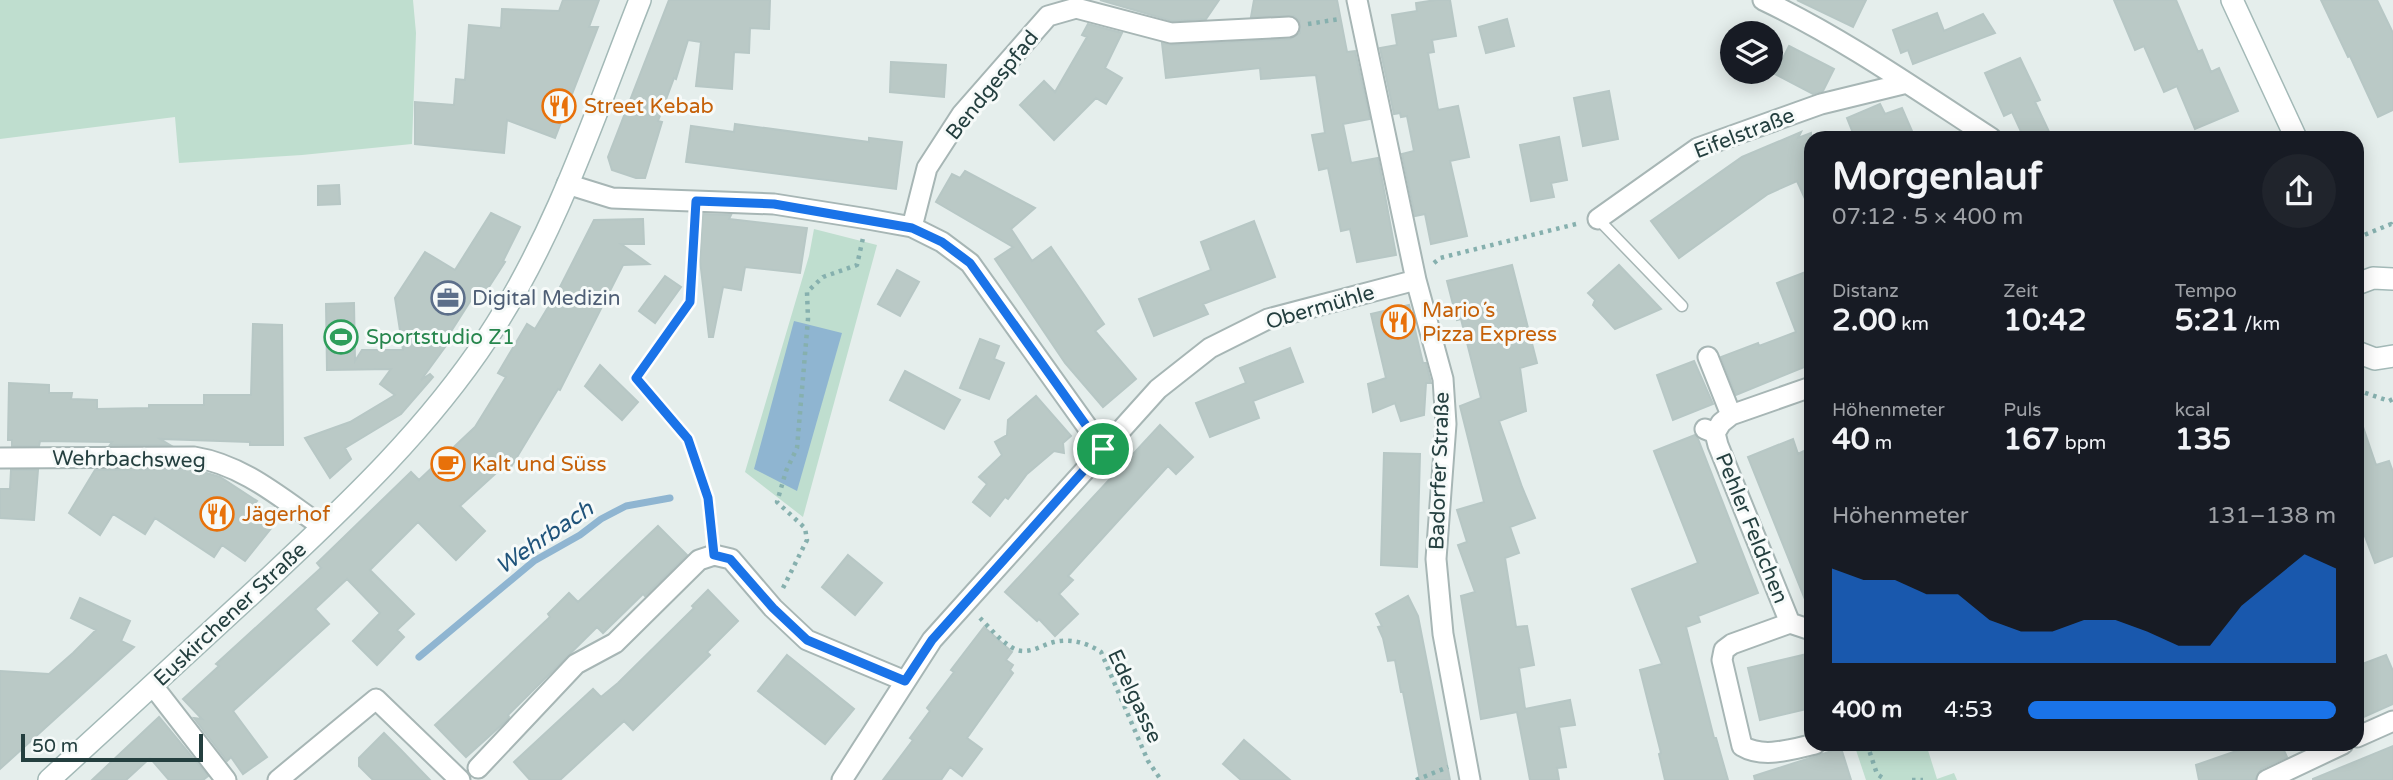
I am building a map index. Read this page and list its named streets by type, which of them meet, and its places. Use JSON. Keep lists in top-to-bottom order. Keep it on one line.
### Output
{"streets":{"main road":["Euskirchener Straße"],"street":["Bendgespfad","Eifelstraße","Obermühle","Wehrbachsweg","Badorfer Straße","Pehler Feldchen"],"path":["Edelgasse"]},"crossings":[["Obermühle","Badorfer Straße"],["Obermühle","Edelgasse"],["Wehrbachsweg","Euskirchener Straße"]],"water":["Wehrbach"],"places":{"restaurant":["Street Kebab","Mario´s Pizza Express","Jägerhof"],"office":["Digital Medizin"],"sports":["Sportstudio Z1"],"cafe":["Kalt und Süss"]},"scale_bar":"50 m","page":{"heading":["Morgenlauf","07:12 · 5 × 400 m"],"stats":[["Distanz","2.00 km"],["Zeit","10:42"],["Tempo","5:21 /km"],["Höhenmeter","40 m"],["Puls","167 bpm"],["kcal","135"]],"chart":["Höhenmeter","131–138 m"],"list":[{"name":"400 m","note":"4:53"}],"scale":"50 m"}}
